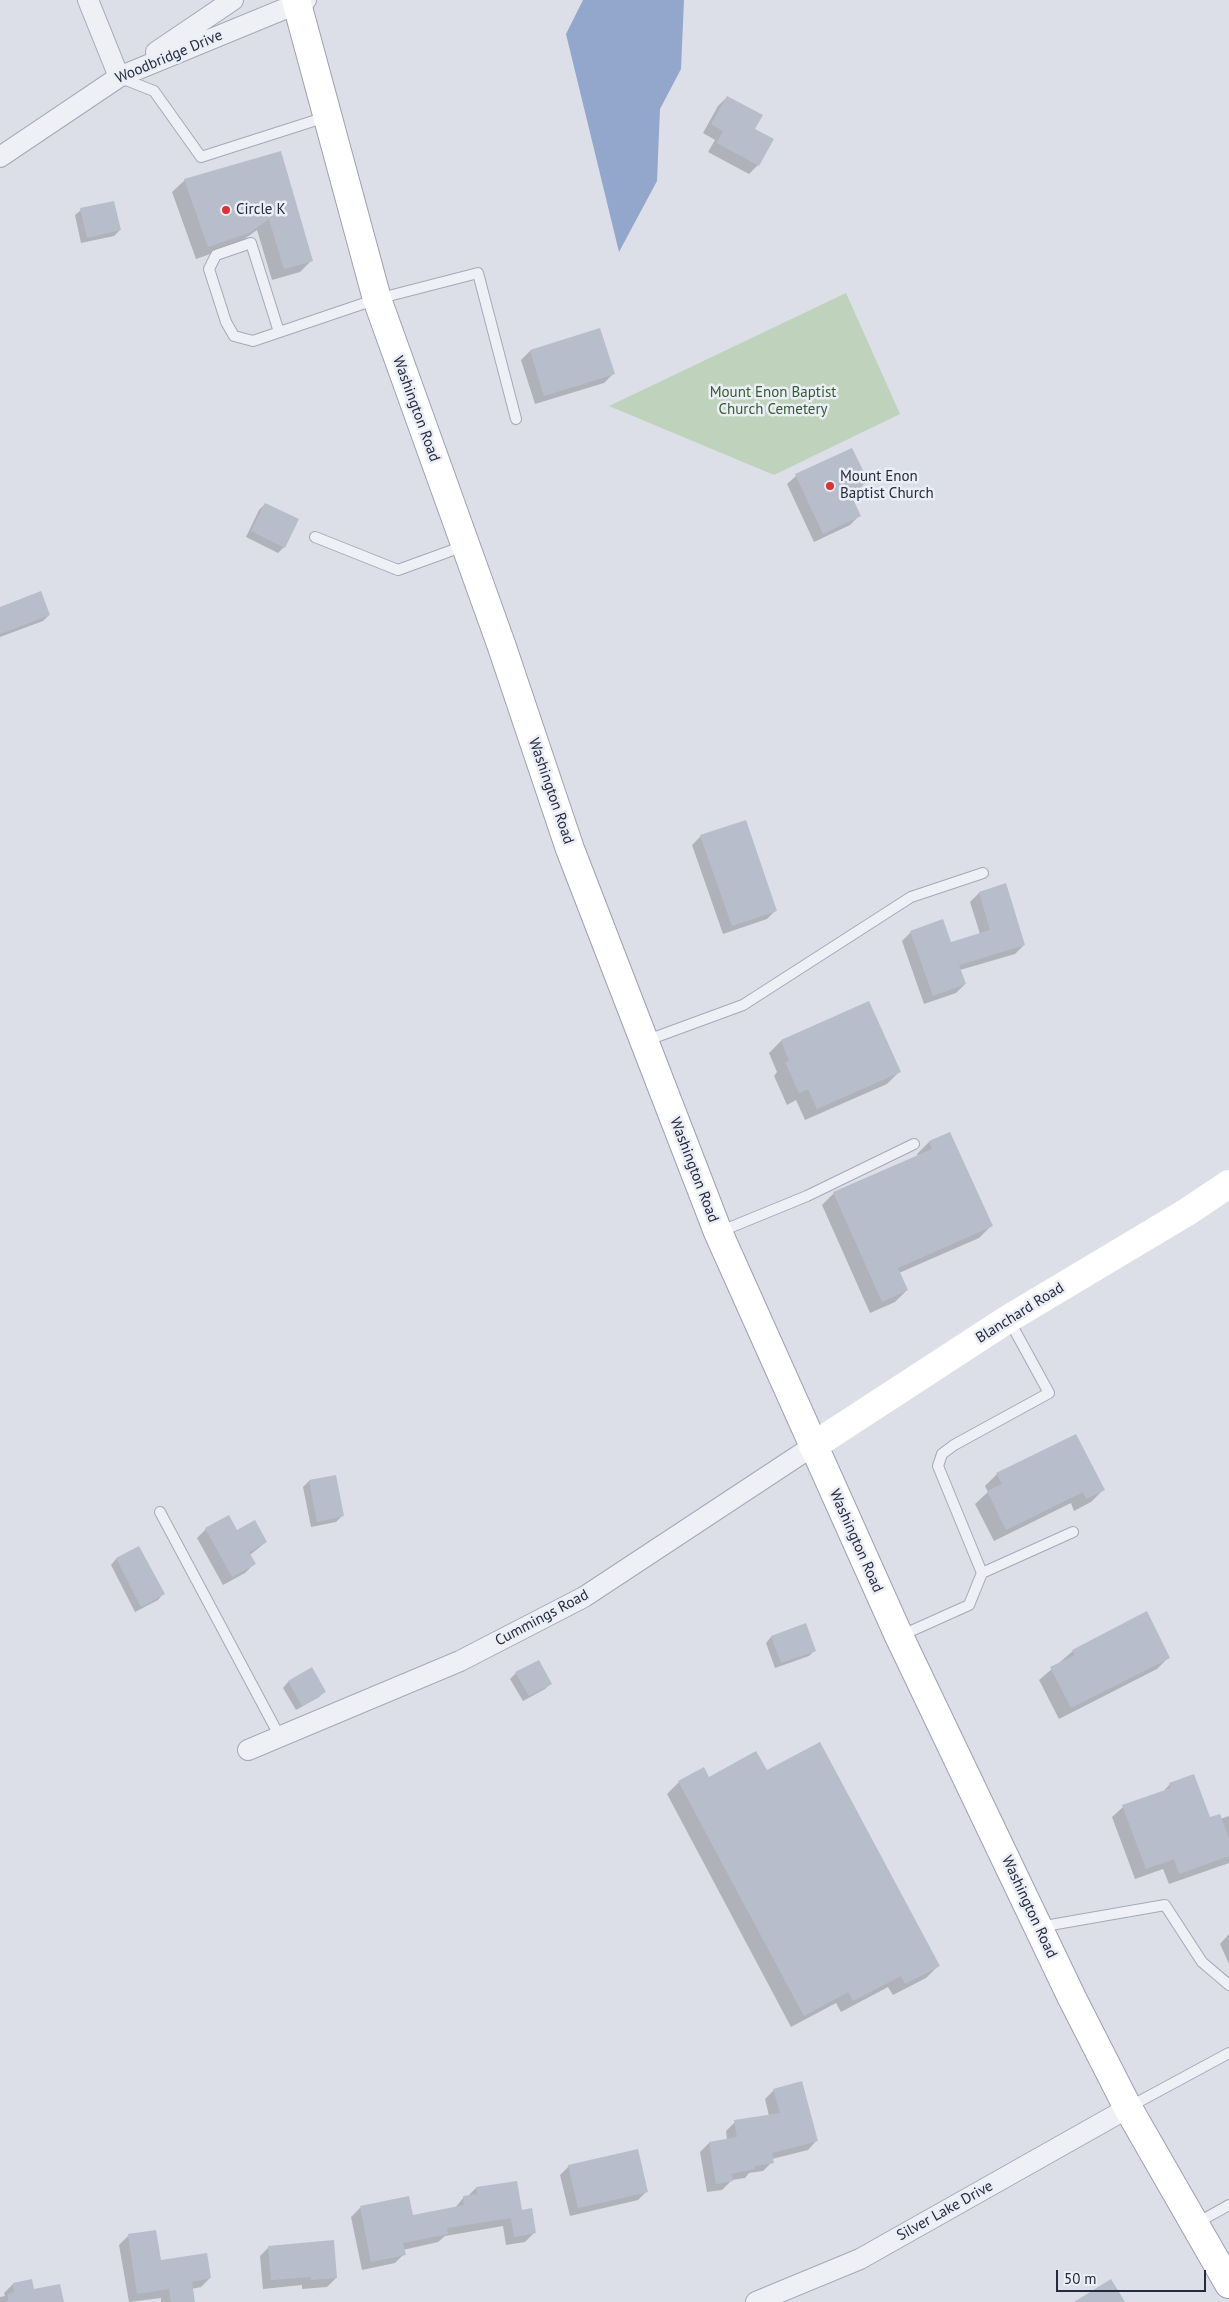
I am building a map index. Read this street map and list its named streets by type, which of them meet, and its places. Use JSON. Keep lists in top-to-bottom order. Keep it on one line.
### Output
{"streets":{"main road":["Washington Road","Blanchard Road"],"street":["Woodbridge Drive","Cummings Road","Silver Lake Drive"]},"crossings":[["Woodbridge Drive","Washington Road"],["Washington Road","Blanchard Road"],["Washington Road","Cummings Road"],["Washington Road","Silver Lake Drive"],["Blanchard Road","Cummings Road"]],"parks":["Mount Enon Baptist Church Cemetery"],"places":["Circle K","Mount Enon Baptist Church"],"scale_bar":"50 m"}
